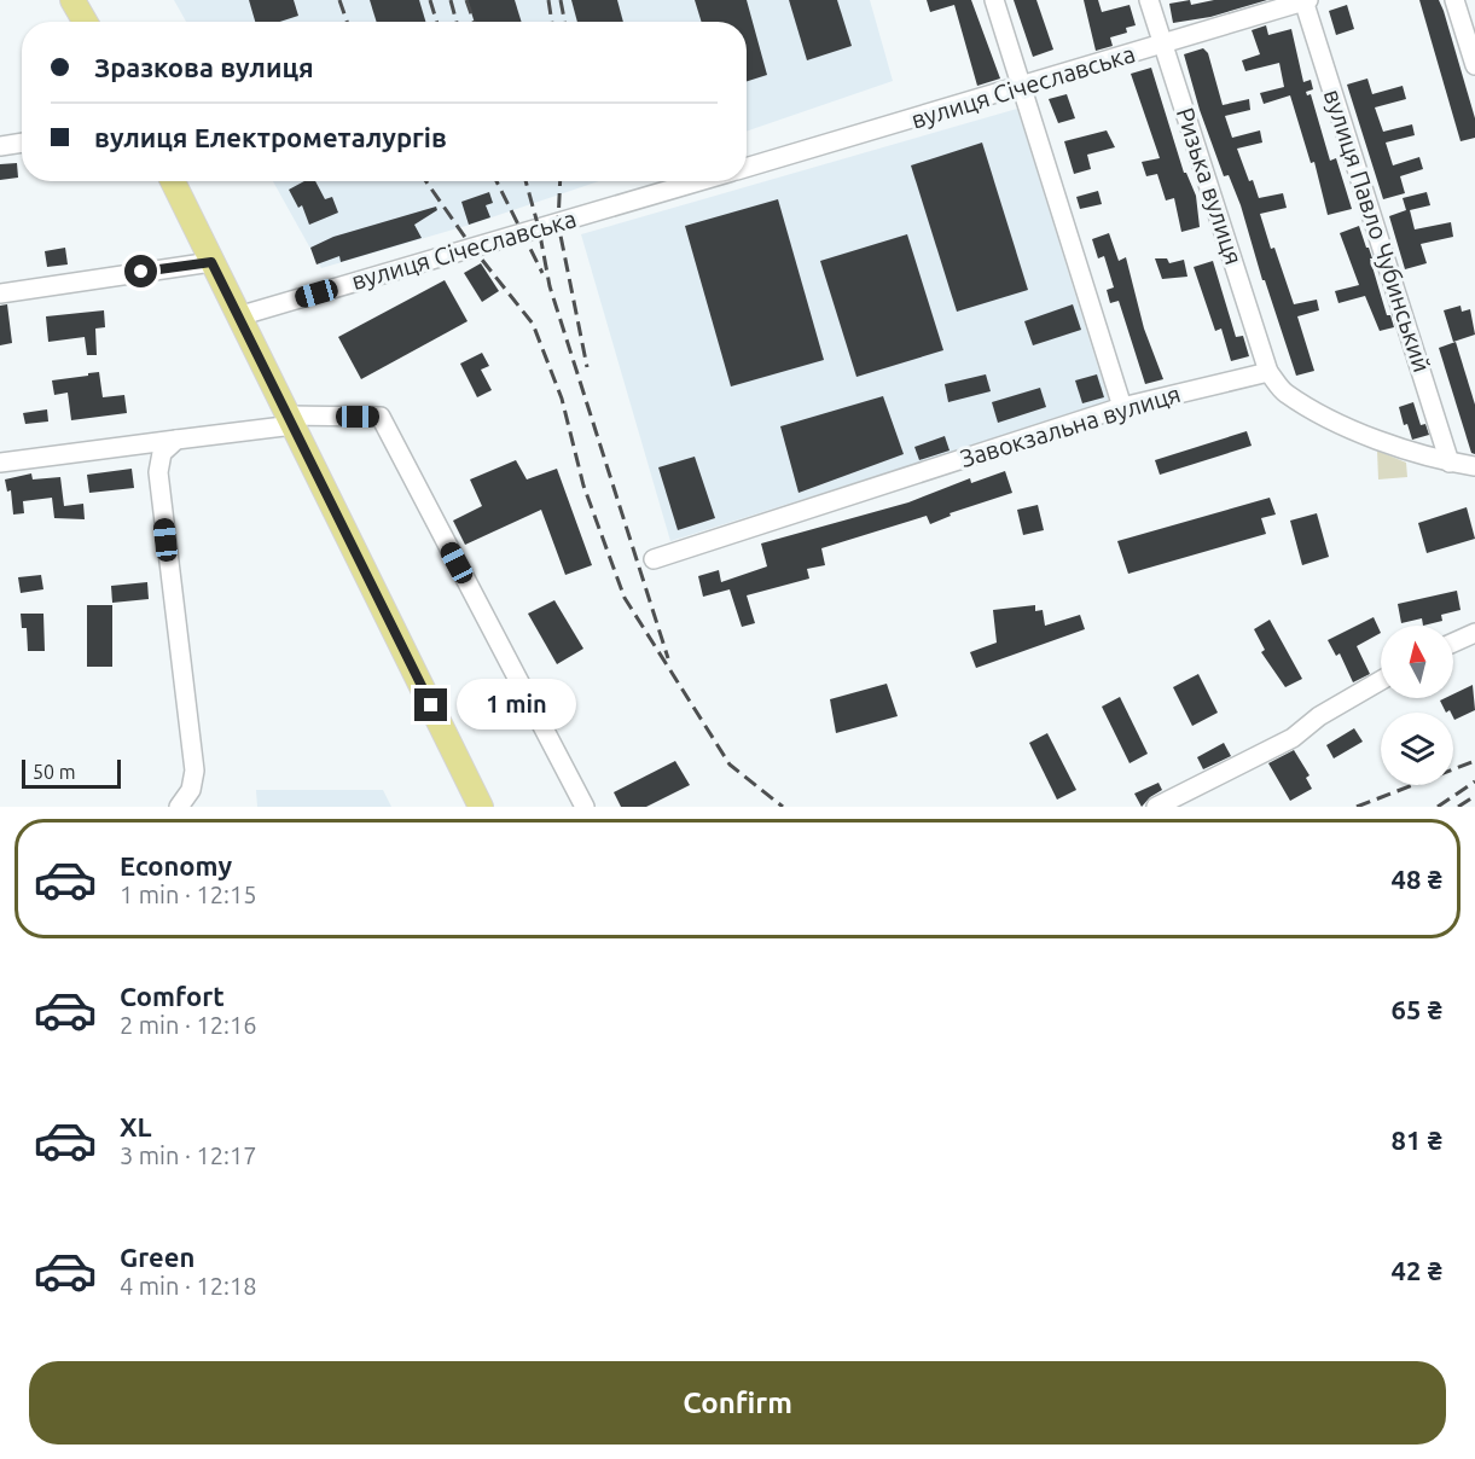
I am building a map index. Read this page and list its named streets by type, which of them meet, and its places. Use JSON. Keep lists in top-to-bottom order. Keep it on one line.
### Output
{"streets":{"street":["вулиця Січеславська","Ризька вулиця","вулиця Павло Чубинський","Завокзальна вулиця"]},"crossings":[["вулиця Січеславська","Ризька вулиця"],["вулиця Січеславська","вулиця Павло Чубинський"],["Ризька вулиця","Завокзальна вулиця"]],"scale_bar":"50 m","north":"top","page":{"banner":["Зразкова вулиця","вулиця Електрометалургів"],"bubble":"1 min","scale":"50 m","list":[{"name":"Economy","note":"1 min · 12:15","value":"48 ₴"},{"name":"Comfort","note":"2 min · 12:16","value":"65 ₴"},{"name":"XL","note":"3 min · 12:17","value":"81 ₴"},{"name":"Green","note":"4 min · 12:18","value":"42 ₴"}],"buttons":"Confirm"}}
